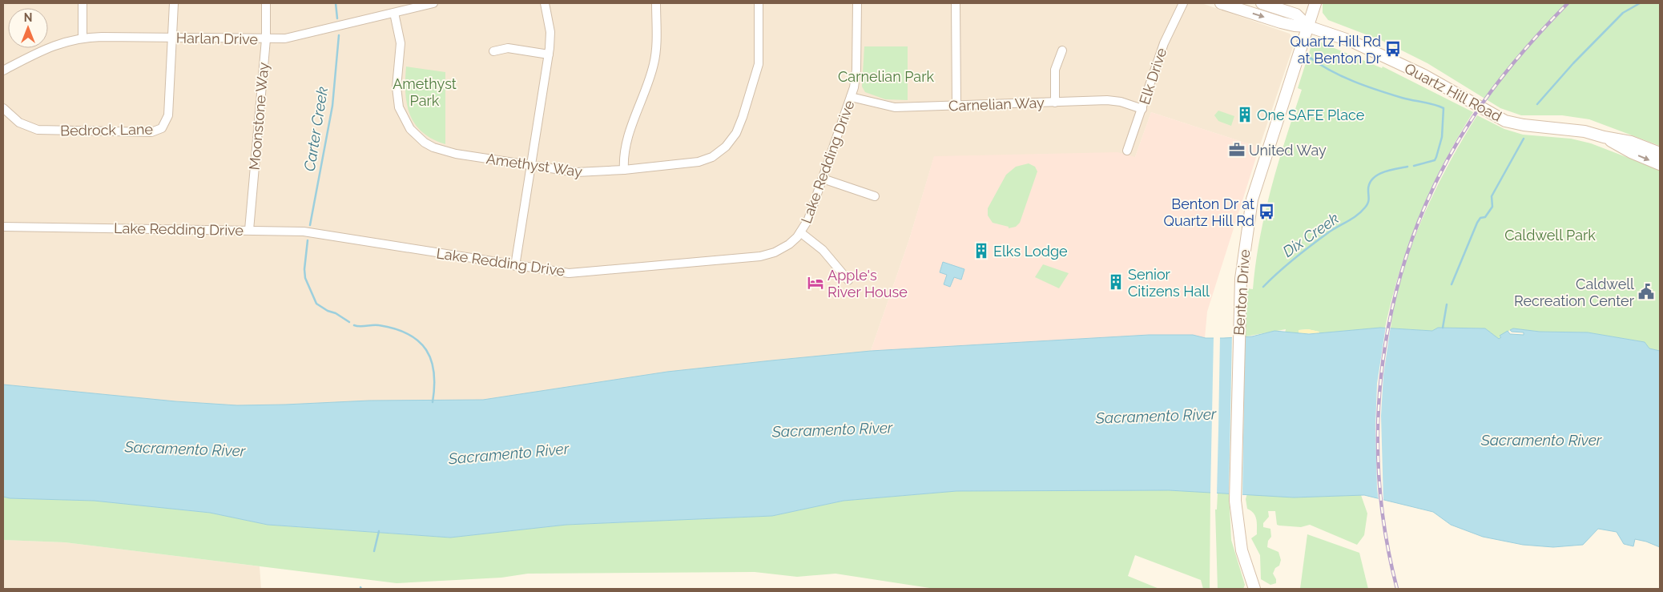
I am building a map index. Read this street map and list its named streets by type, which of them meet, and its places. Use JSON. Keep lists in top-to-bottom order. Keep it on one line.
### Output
{"streets":{"street":["Harlan Drive","Elk Drive","Quartz Hill Road","Carnelian Way","Moonstone Way","Bedrock Lane","Lake Redding Drive","Amethyst Way","Benton Drive"]},"crossings":[["Harlan Drive","Moonstone Way"],["Harlan Drive","Bedrock Lane"],["Harlan Drive","Amethyst Way"],["Elk Drive","Carnelian Way"],["Quartz Hill Road","Benton Drive"],["Carnelian Way","Lake Redding Drive"],["Moonstone Way","Lake Redding Drive"]],"water":["Carter Creek","Dix Creek","Sacramento River"],"parks":["Carnelian Park","Amethyst Park","Caldwell Park"],"places":{"bus stop":["Quartz Hill Rd at Benton Dr","Benton Dr at Quartz Hill Rd"],"building":["One SAFE Place","Elks Lodge","Senior Citizens Hall"],"office":["United Way"],"hotel":["Apple's River House"],"public building":["Caldwell Recreation Center"]},"north":"top"}
